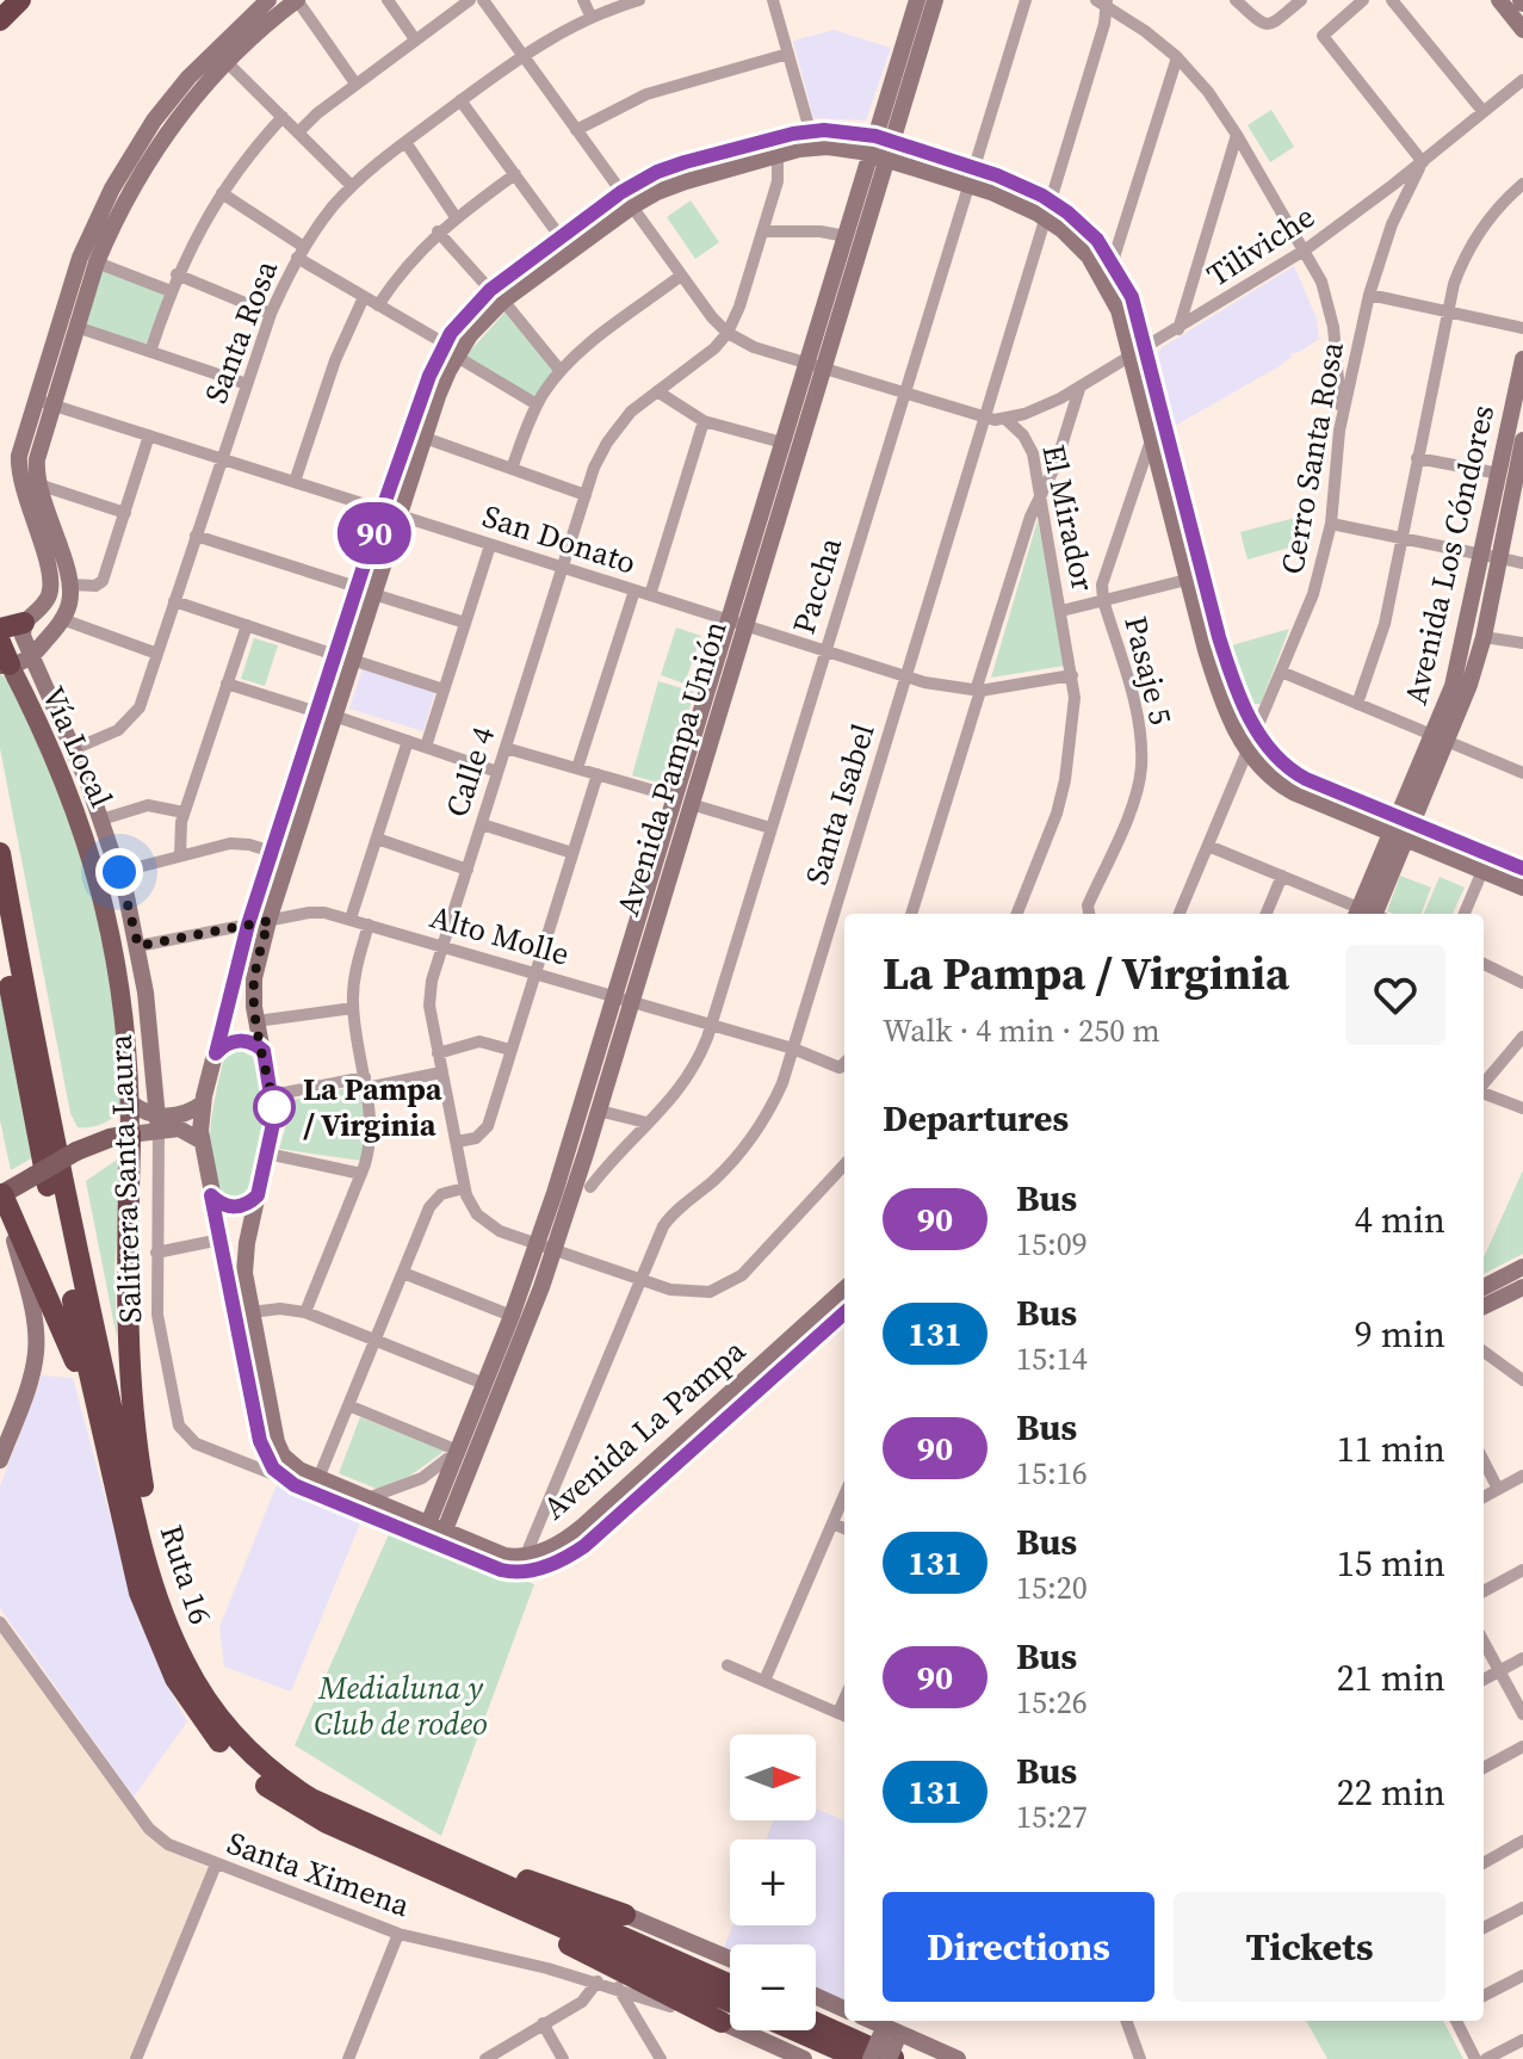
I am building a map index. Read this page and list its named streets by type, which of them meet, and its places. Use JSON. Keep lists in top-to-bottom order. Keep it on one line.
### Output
{"streets":{"highway":["Ruta 16"],"main road":["Vía Local"],"street":["Tiliviche","Santa Rosa","Cerro Santa Rosa","El Mirador","San Donato","Avenida Los Cóndores","Paccha","Pasaje 5","Avenida Pampa Unión","Calle 4","Santa Isabel","Alto Molle","Salitrera Santa Laura","Avenida La Pampa","Santa Ximena"]},"crossings":[["Tiliviche","Cerro Santa Rosa"],["Tiliviche","El Mirador"],["Santa Rosa","San Donato"],["Santa Rosa","Salitrera Santa Laura"],["El Mirador","San Donato"],["El Mirador","Paccha"],["El Mirador","Avenida Pampa Unión"],["El Mirador","Calle 4"],["El Mirador","Santa Isabel"],["San Donato","Paccha"],["San Donato","Avenida Pampa Unión"],["San Donato","Calle 4"],["San Donato","Santa Isabel"],["Paccha","Alto Molle"],["Avenida Pampa Unión","Calle 4"],["Avenida Pampa Unión","Alto Molle"],["Calle 4","Alto Molle"],["Santa Isabel","Alto Molle"],["Santa Isabel","Avenida La Pampa"],["Alto Molle","Salitrera Santa Laura"]],"parks":["Medialuna y Club de rodeo"],"places":["La Pampa / Virginia"],"lines":["bus line 90"],"north":"right","page":{"on_map":"90","heading":[["La Pampa / Virginia","Walk · 4 min · 250 m"],"Departures"],"list":[{"mark":"90","name":"Bus","note":"15:09","value":"4 min"},{"mark":"131","name":"Bus","note":"15:14","value":"9 min"},{"mark":"90","name":"Bus","note":"15:16","value":"11 min"},{"mark":"131","name":"Bus","note":"15:20","value":"15 min"},{"mark":"90","name":"Bus","note":"15:26","value":"21 min"},{"mark":"131","name":"Bus","note":"15:27","value":"22 min"}],"map_buttons":["+","−"],"buttons":["Directions","Tickets"]}}
